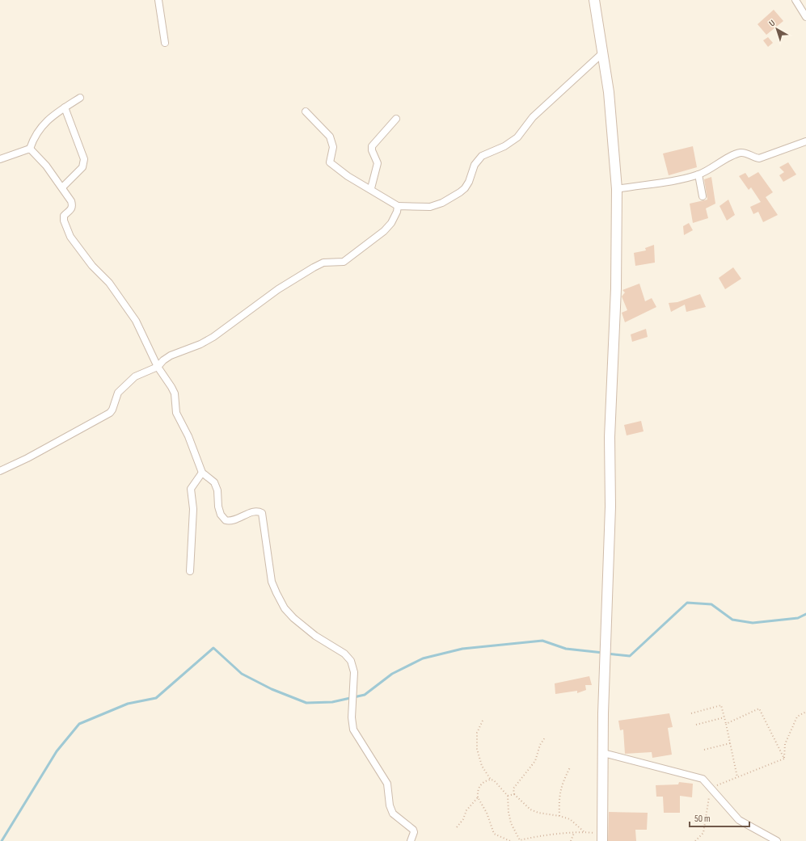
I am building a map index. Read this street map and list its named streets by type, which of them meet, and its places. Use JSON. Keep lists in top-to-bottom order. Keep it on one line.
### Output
{"scale_bar":"50 m","north":"top left"}
